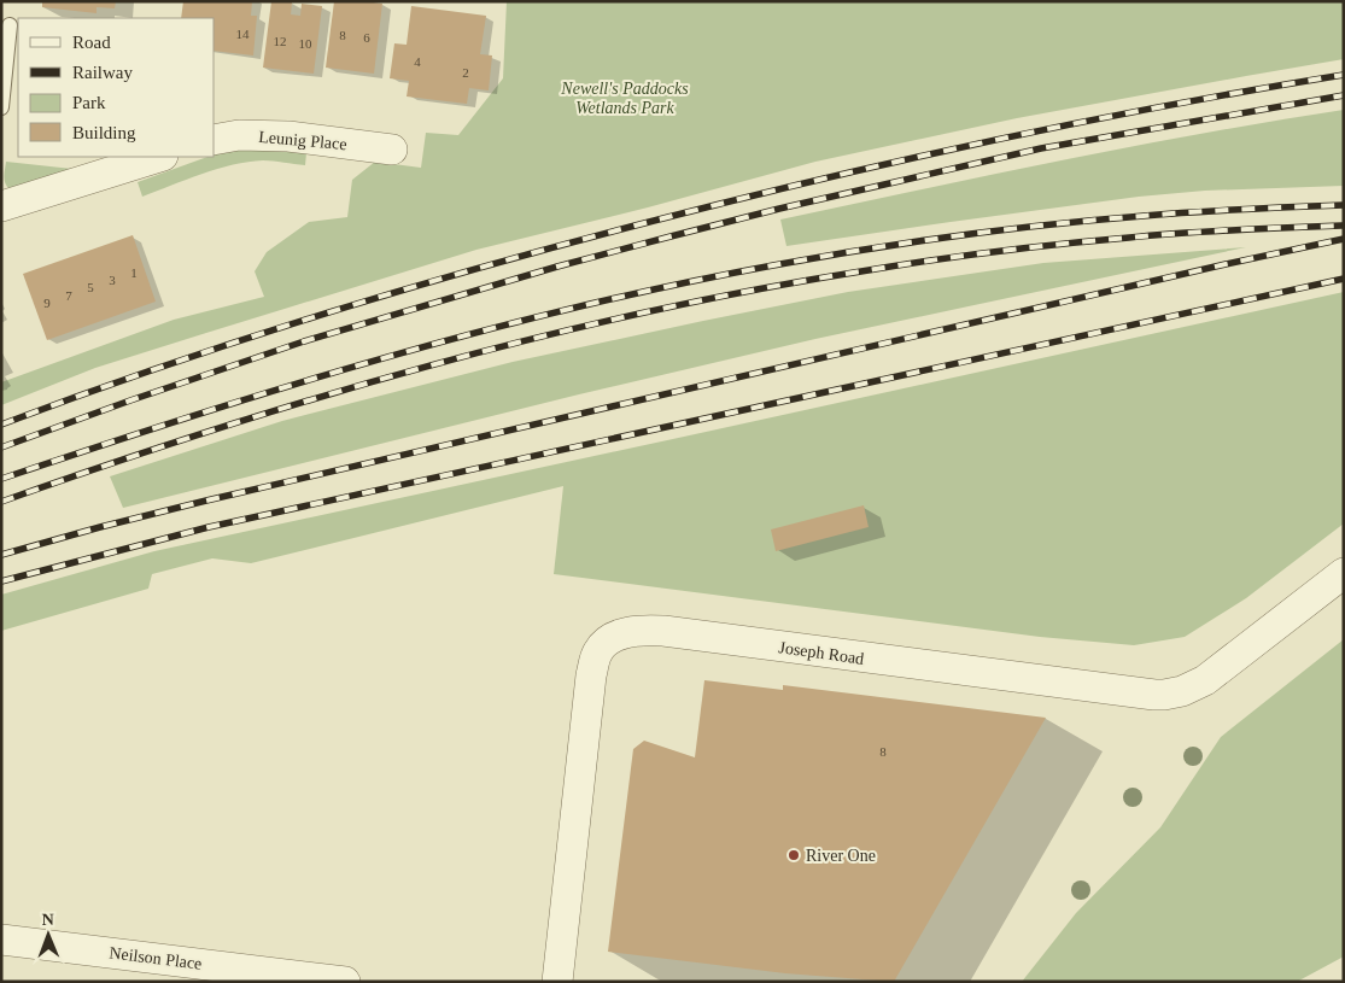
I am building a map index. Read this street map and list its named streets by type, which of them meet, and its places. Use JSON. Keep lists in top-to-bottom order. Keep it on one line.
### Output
{"streets":{"street":["Leunig Place","Joseph Road","Neilson Place"]},"parks":["Newell's Paddocks Wetlands Park"],"places":["River One"],"house_numbers":["14","8","6","12","10","4","2","1","3","5","7","9","8"],"legend":["Road","Railway","Park","Building"],"north":"top"}
